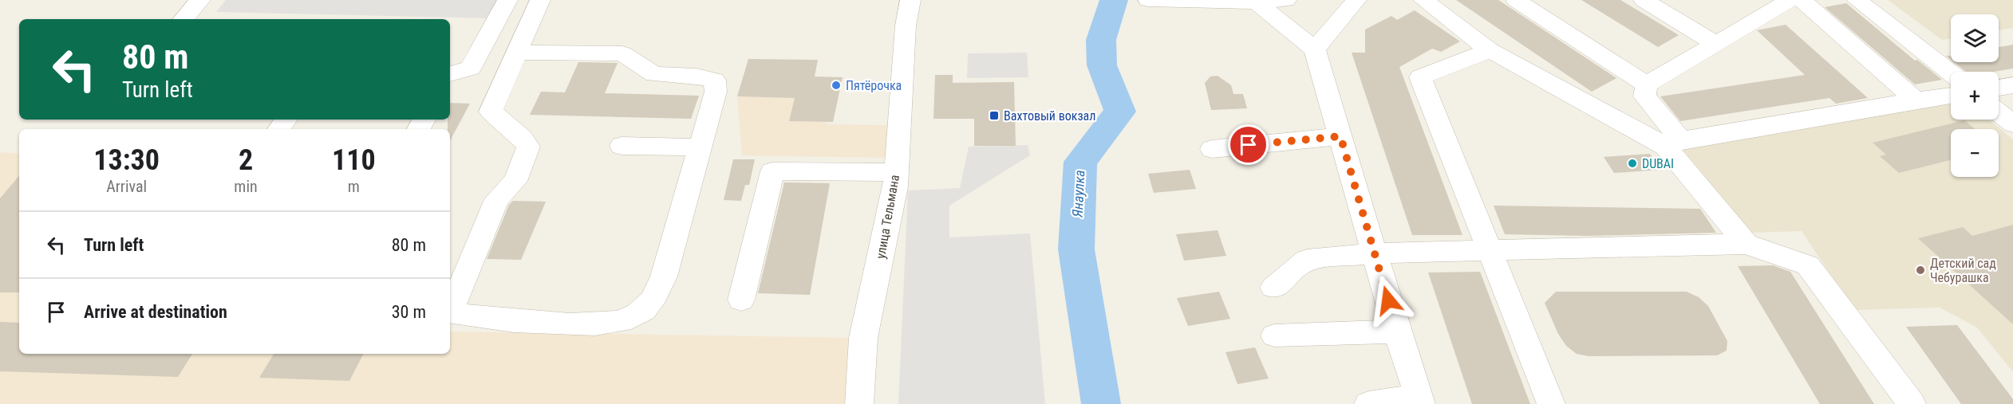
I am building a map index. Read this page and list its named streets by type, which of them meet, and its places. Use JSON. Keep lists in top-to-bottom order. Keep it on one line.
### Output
{"streets":{"street":["улица Тельмана"]},"water":["Янаулка"],"places":{"other":["Пятёрочка","DUBAI","Детский сад Чебурашка"],"transit":["Вахтовый вокзал"]},"page":{"map_buttons":["+","−"],"turn":["80 m","Turn left"],"eta":["13:30","Arrival","2","min","110","m"],"list":[{"name":"Turn left","value":"80 m"},{"name":"Arrive at destination","value":"30 m"}]}}
